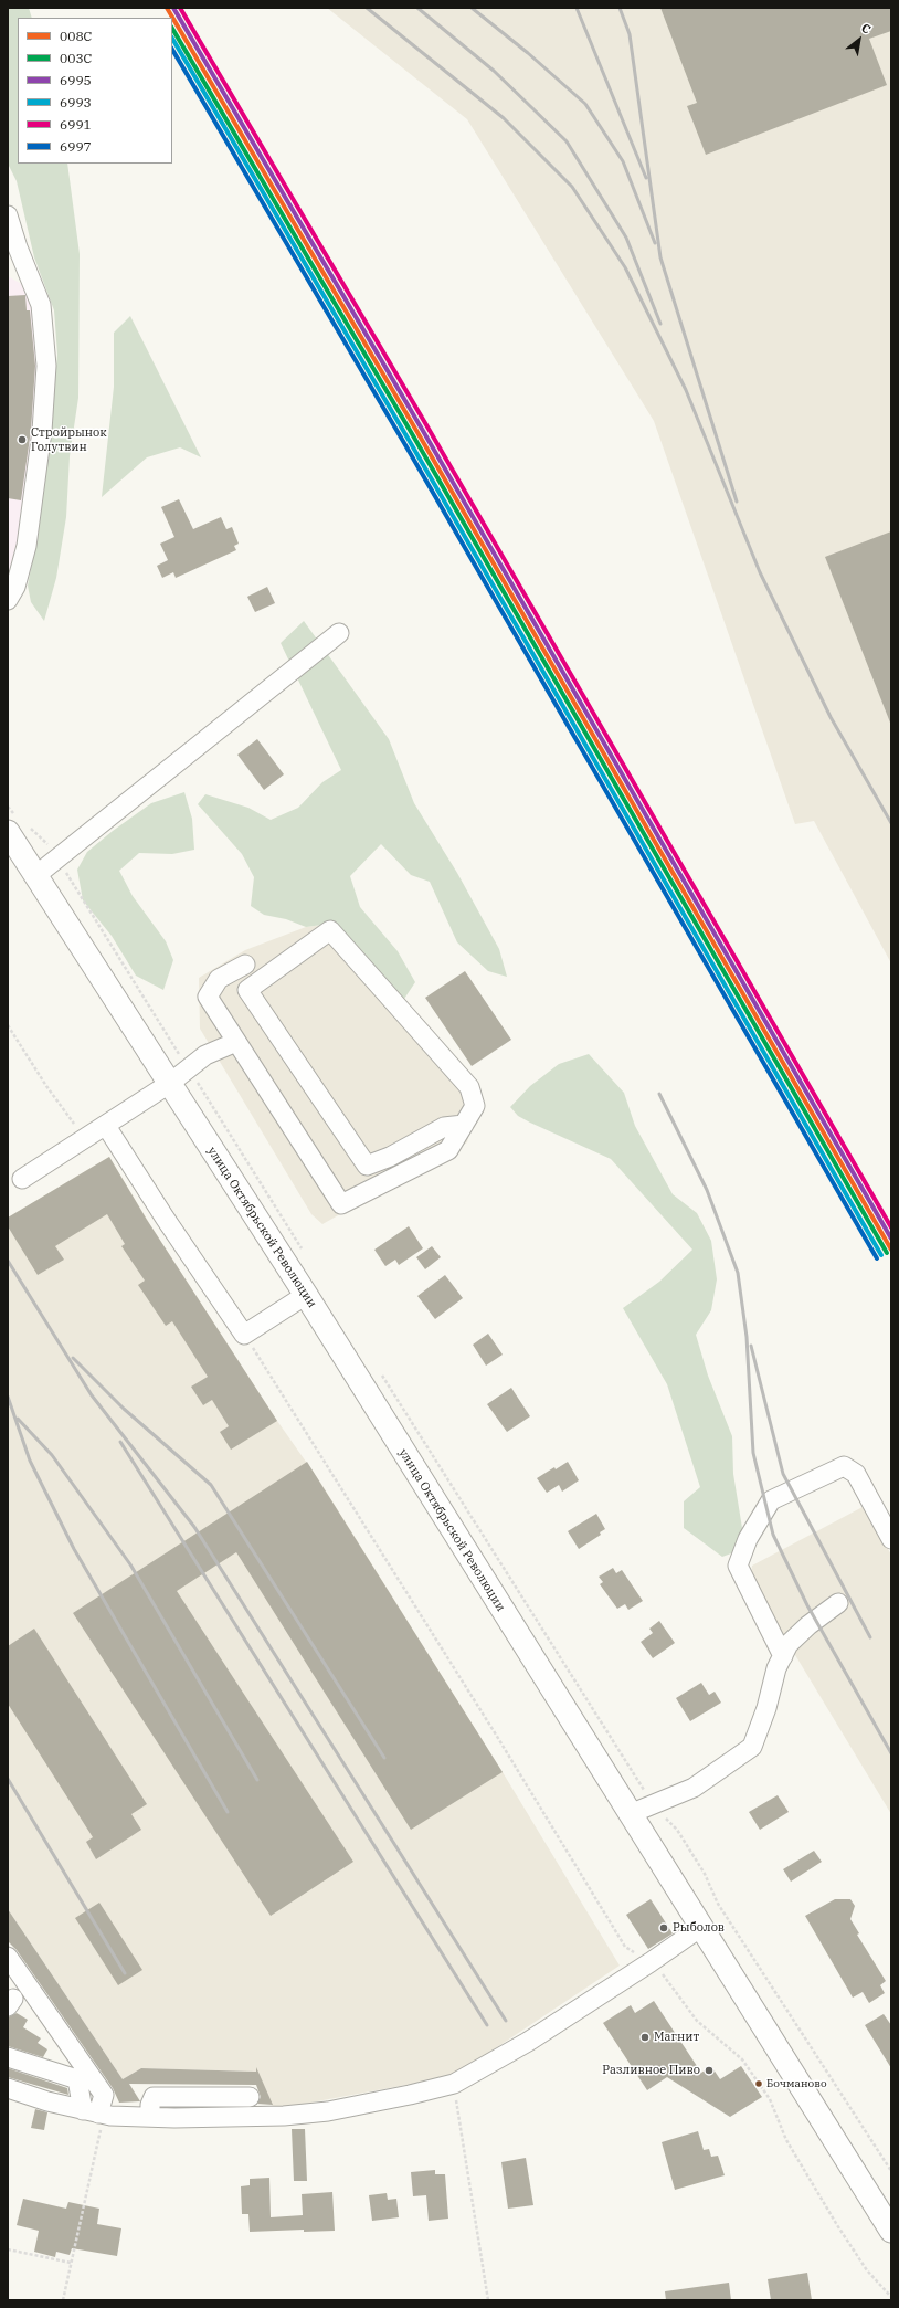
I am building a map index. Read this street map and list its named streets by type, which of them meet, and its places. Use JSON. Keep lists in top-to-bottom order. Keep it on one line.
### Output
{"streets":{"main road":["улица Октябрьской Революции"]},"places":["Стройрынок Голутвин","Рыболов","Магнит","Разливное Пиво","Бочманово"],"lines":["transit line 008С","transit line 6995","transit line 6991","transit line 003С","transit line 6993","transit line 6997"],"legend":["008С","003С","6995","6993","6991","6997"],"north":"top right"}
